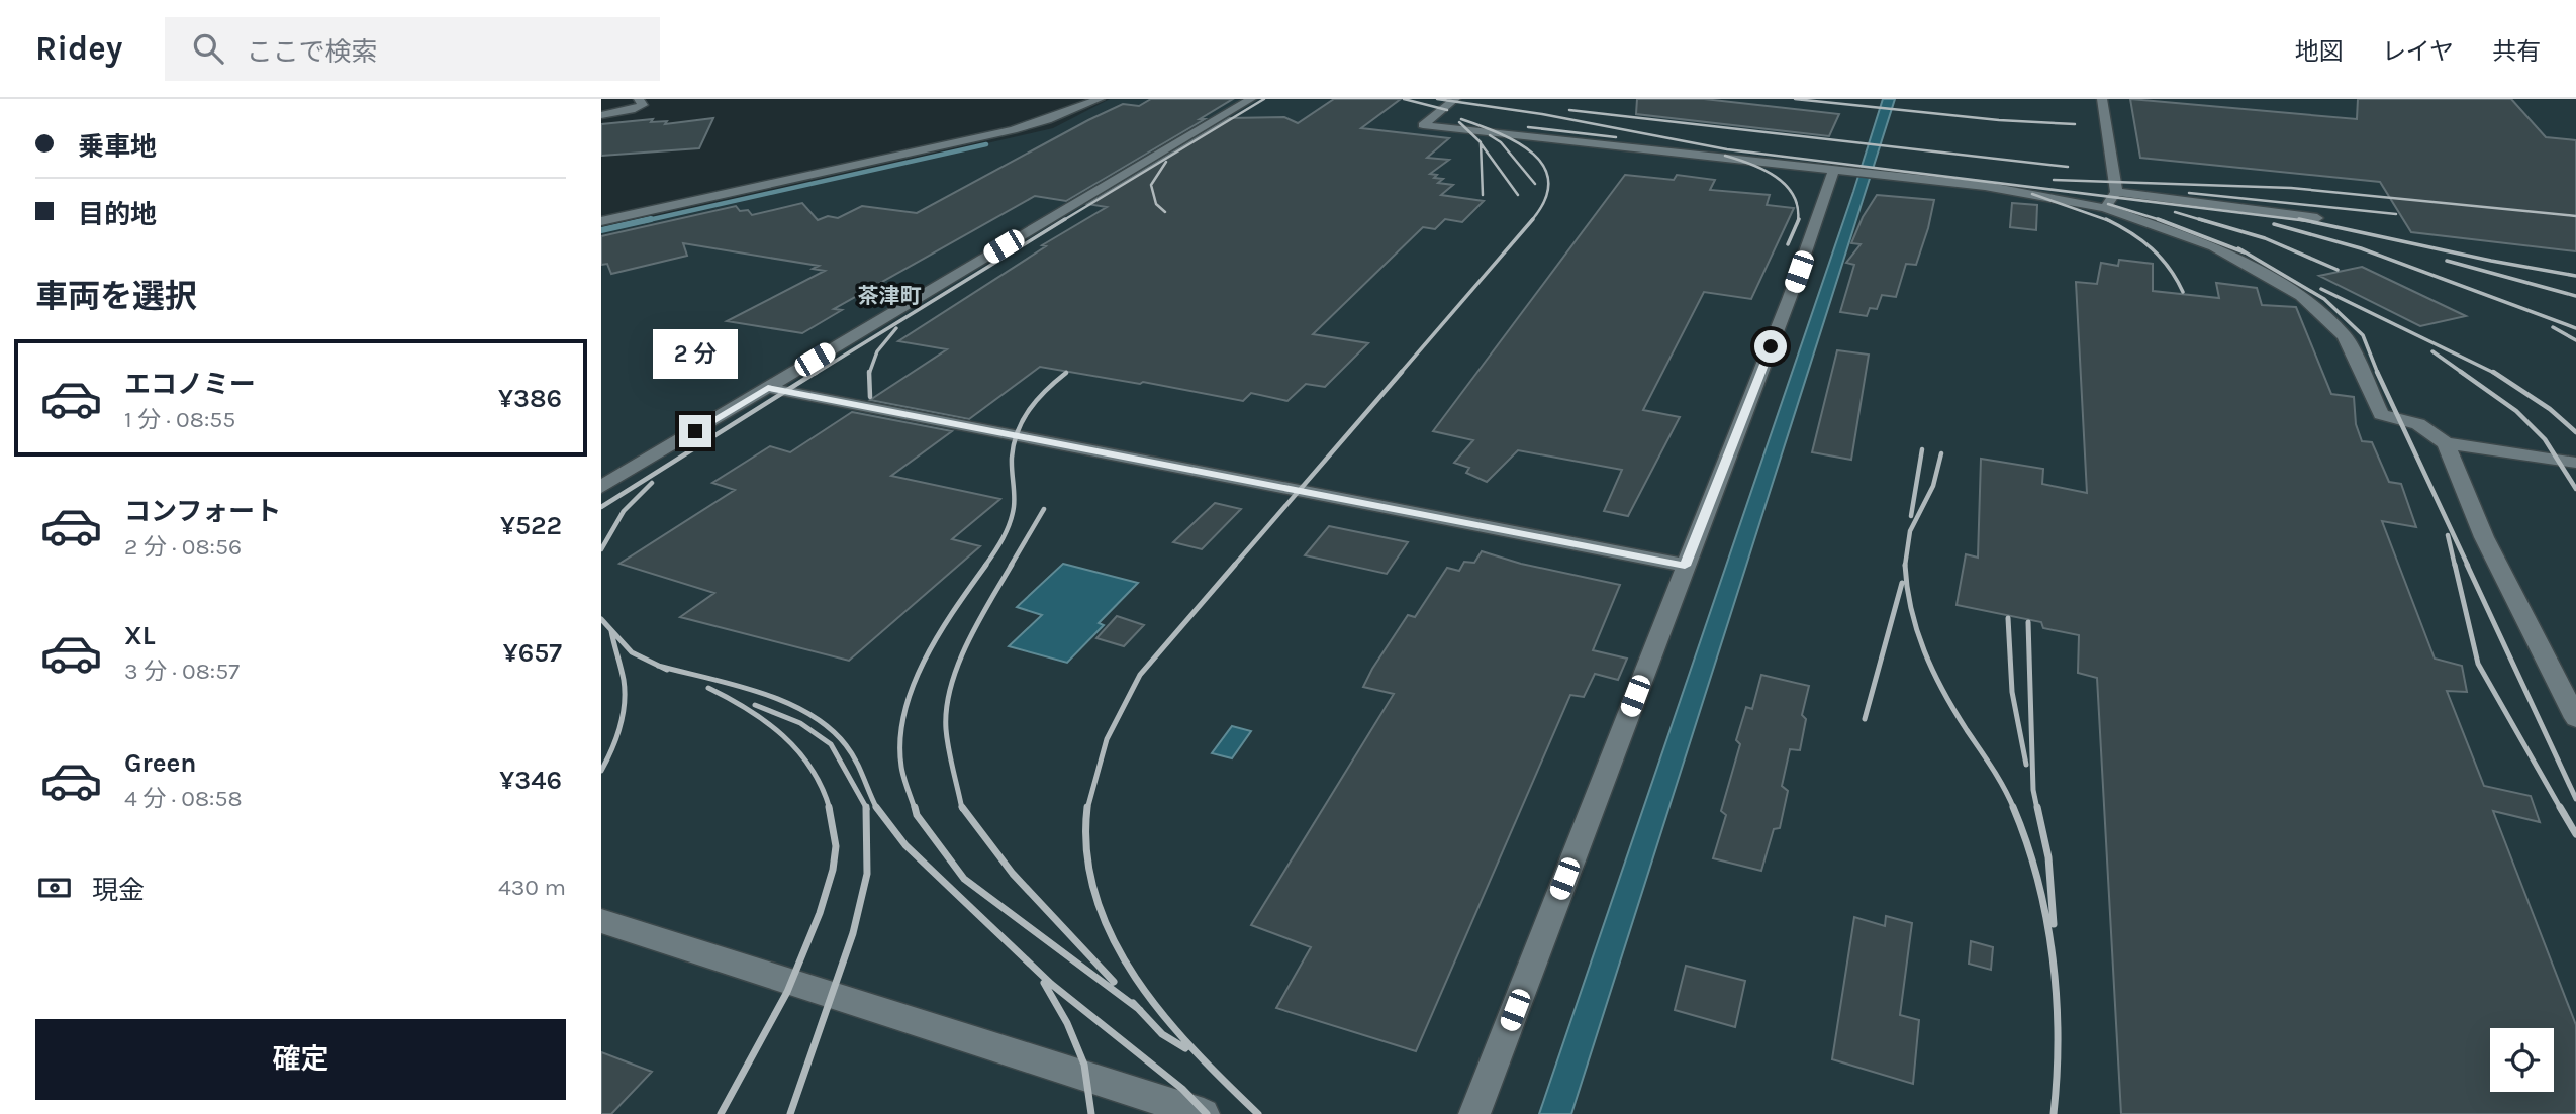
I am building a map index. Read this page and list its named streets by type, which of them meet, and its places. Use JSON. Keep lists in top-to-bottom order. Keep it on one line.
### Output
{"districts":["茶津町"],"page":{"header":"Ridey","search":"ここで検索","nav":["地図","レイヤ","共有"],"banner":["乗車地","目的地"],"heading":"車両を選択","bubble":"2 分","list":[{"name":"エコノミー","note":"1 分 · 08:55","value":"¥386"},{"name":"コンフォート","note":"2 分 · 08:56","value":"¥522"},{"name":"XL","note":"3 分 · 08:57","value":"¥657"},{"name":"Green","note":"4 分 · 08:58","value":"¥346"}],"pay":["現金","430 m"],"buttons":"確定"}}
